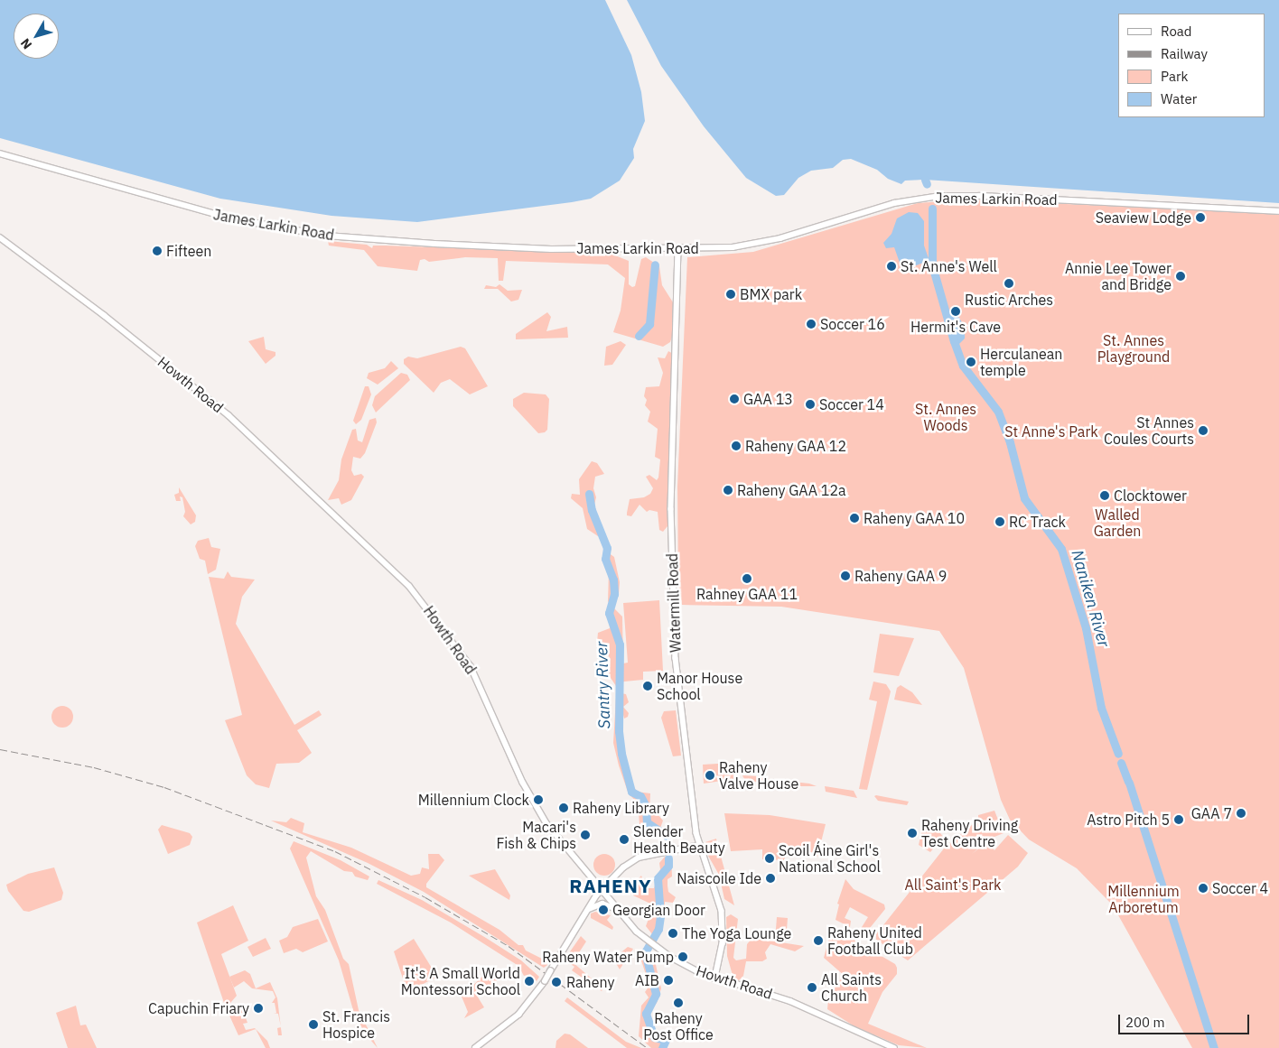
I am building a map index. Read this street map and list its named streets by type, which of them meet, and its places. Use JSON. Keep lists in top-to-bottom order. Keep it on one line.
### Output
{"streets":{"main road":["James Larkin Road","Howth Road","Watermill Road"]},"crossings":[["James Larkin Road","Watermill Road"],["Howth Road","Watermill Road"]],"districts":["RAHENY"],"water":["Naniken River","Santry River"],"parks":["St. Annes Playground","St. Annes Woods","St Anne's Park","Walled Garden","All Saint's Park","Millennium Arboretum"],"places":["Seaview Lodge","Fifteen","St. Anne's Well","Annie Lee Tower and Bridge","Rustic Arches","BMX park","Hermit's Cave","Soccer 16","Herculanean temple","GAA 13","Soccer 14","St Annes Coules Courts","Raheny GAA 12","Raheny GAA 12a","Clocktower","Raheny GAA 10","RC Track","Raheny GAA 9","Rahney GAA 11","Manor House School","Raheny Valve House","Millennium Clock","Raheny Library","GAA 7","Astro Pitch 5","Raheny Driving Test Centre","Macari's Fish & Chips","Slender Health Beauty","Scoil Áine Girl's National School","Naiscoile Ide","Soccer 4","Georgian Door","The Yoga Lounge","Raheny United Football Club","Raheny Water Pump","AIB","It's A Small World Montessori School","Raheny","All Saints Church","Raheny Post Office","Capuchin Friary","St. Francis Hospice"],"legend":["Road","Railway","Park","Water"],"scale_bar":"200 m","north":"bottom left"}
